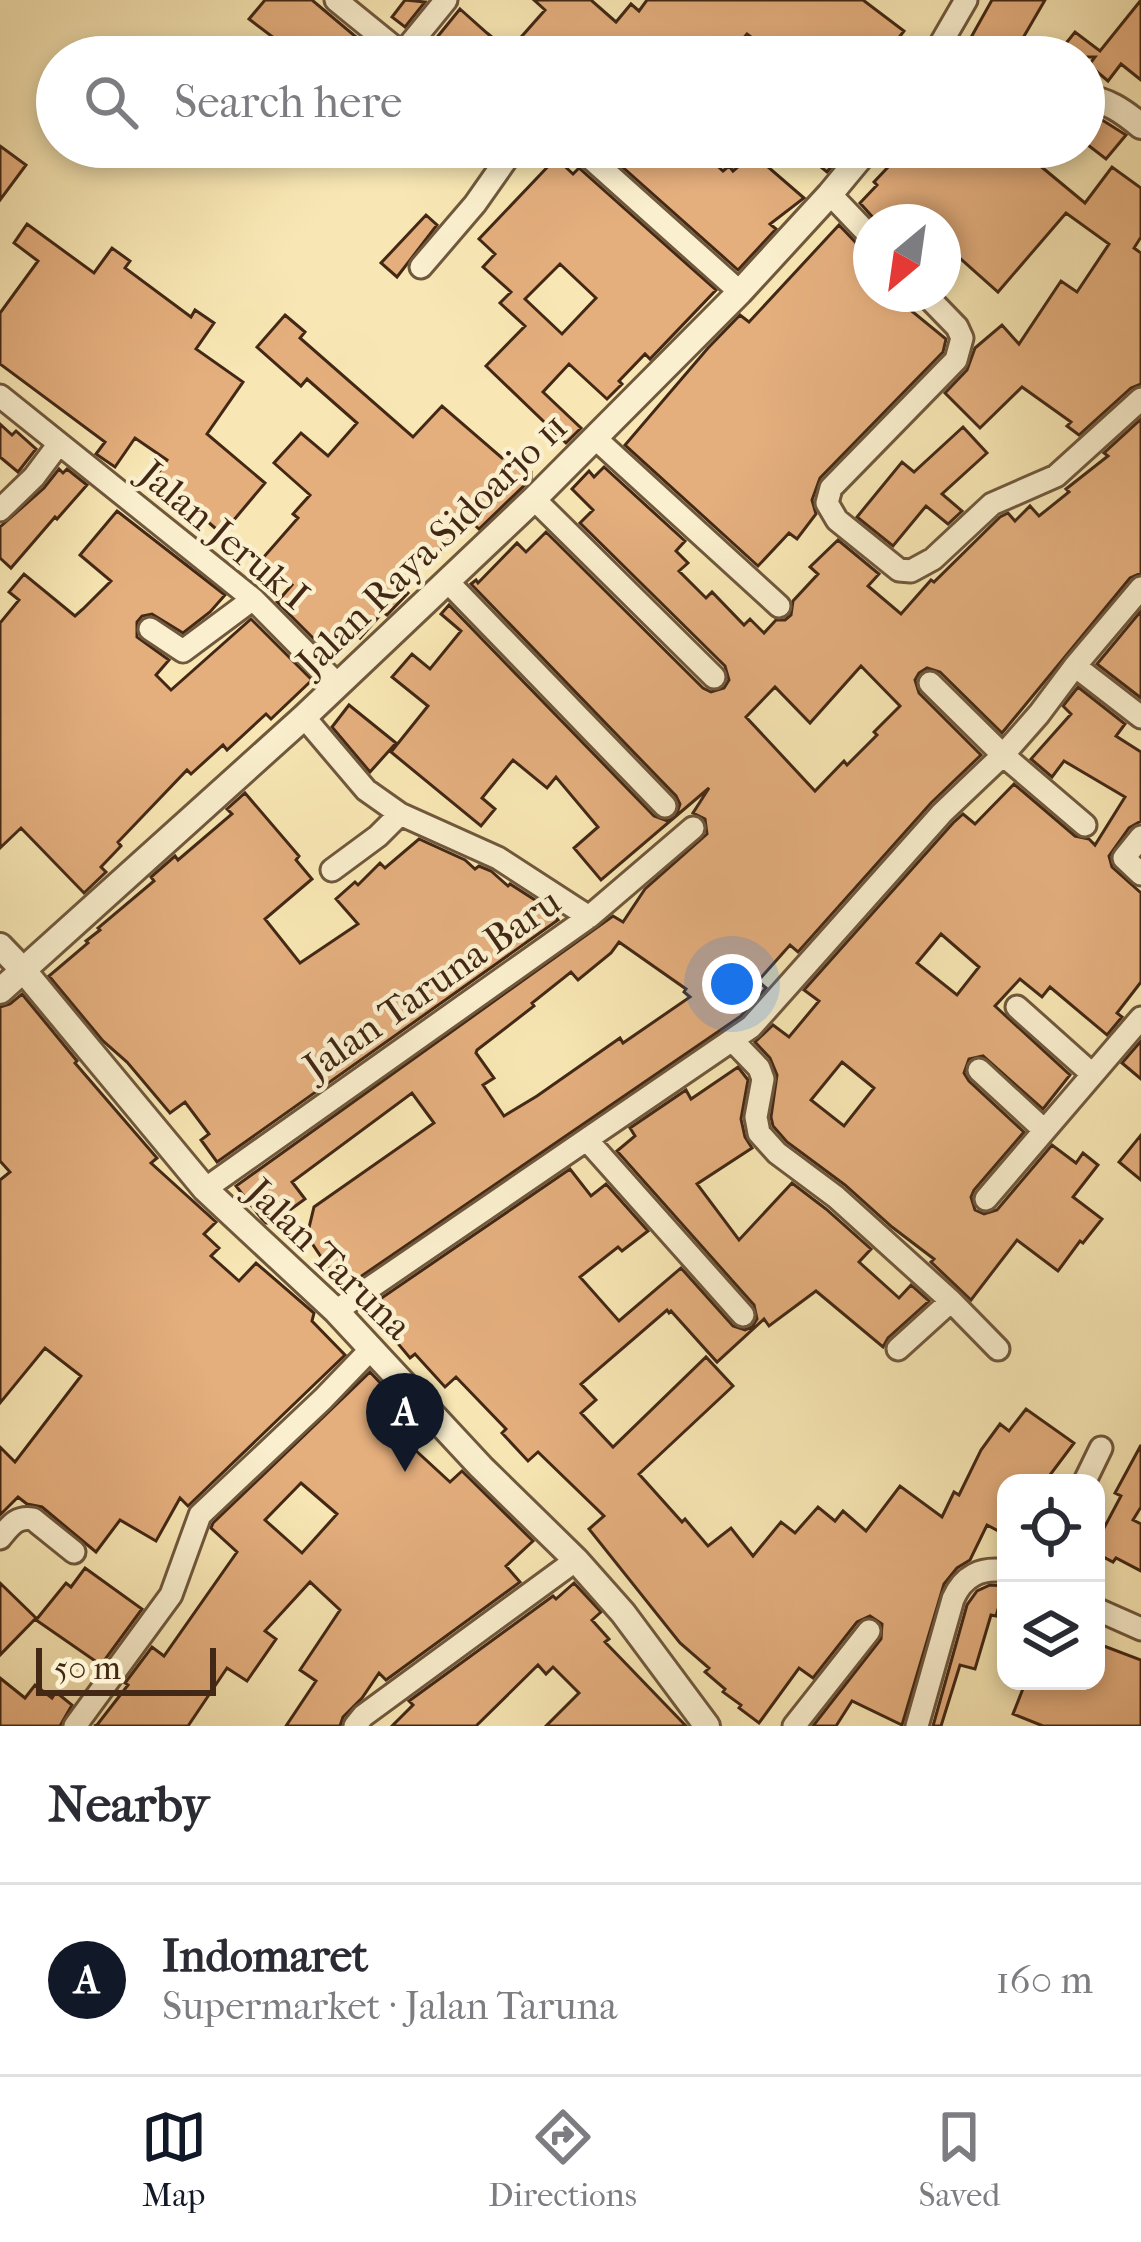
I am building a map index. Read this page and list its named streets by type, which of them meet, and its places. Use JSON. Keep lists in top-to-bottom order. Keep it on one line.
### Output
{"streets":{"street":["Jalan Jeruk I","Jalan Raya Sidoarjo 11","Jalan Taruna Baru","Jalan Taruna"]},"crossings":[["Jalan Jeruk I","Jalan Raya Sidoarjo 11"],["Jalan Raya Sidoarjo 11","Jalan Taruna"],["Jalan Taruna Baru","Jalan Taruna"]],"scale_bar":"50 m","north":"bottom left","page":{"search":"Search here","pins":"A","scale":"50 m","heading":"Nearby","list":[{"mark":"A","name":"Indomaret","note":"Supermarket · Jalan Taruna","value":"160 m"}],"nav":["Map","Directions","Saved"]}}
